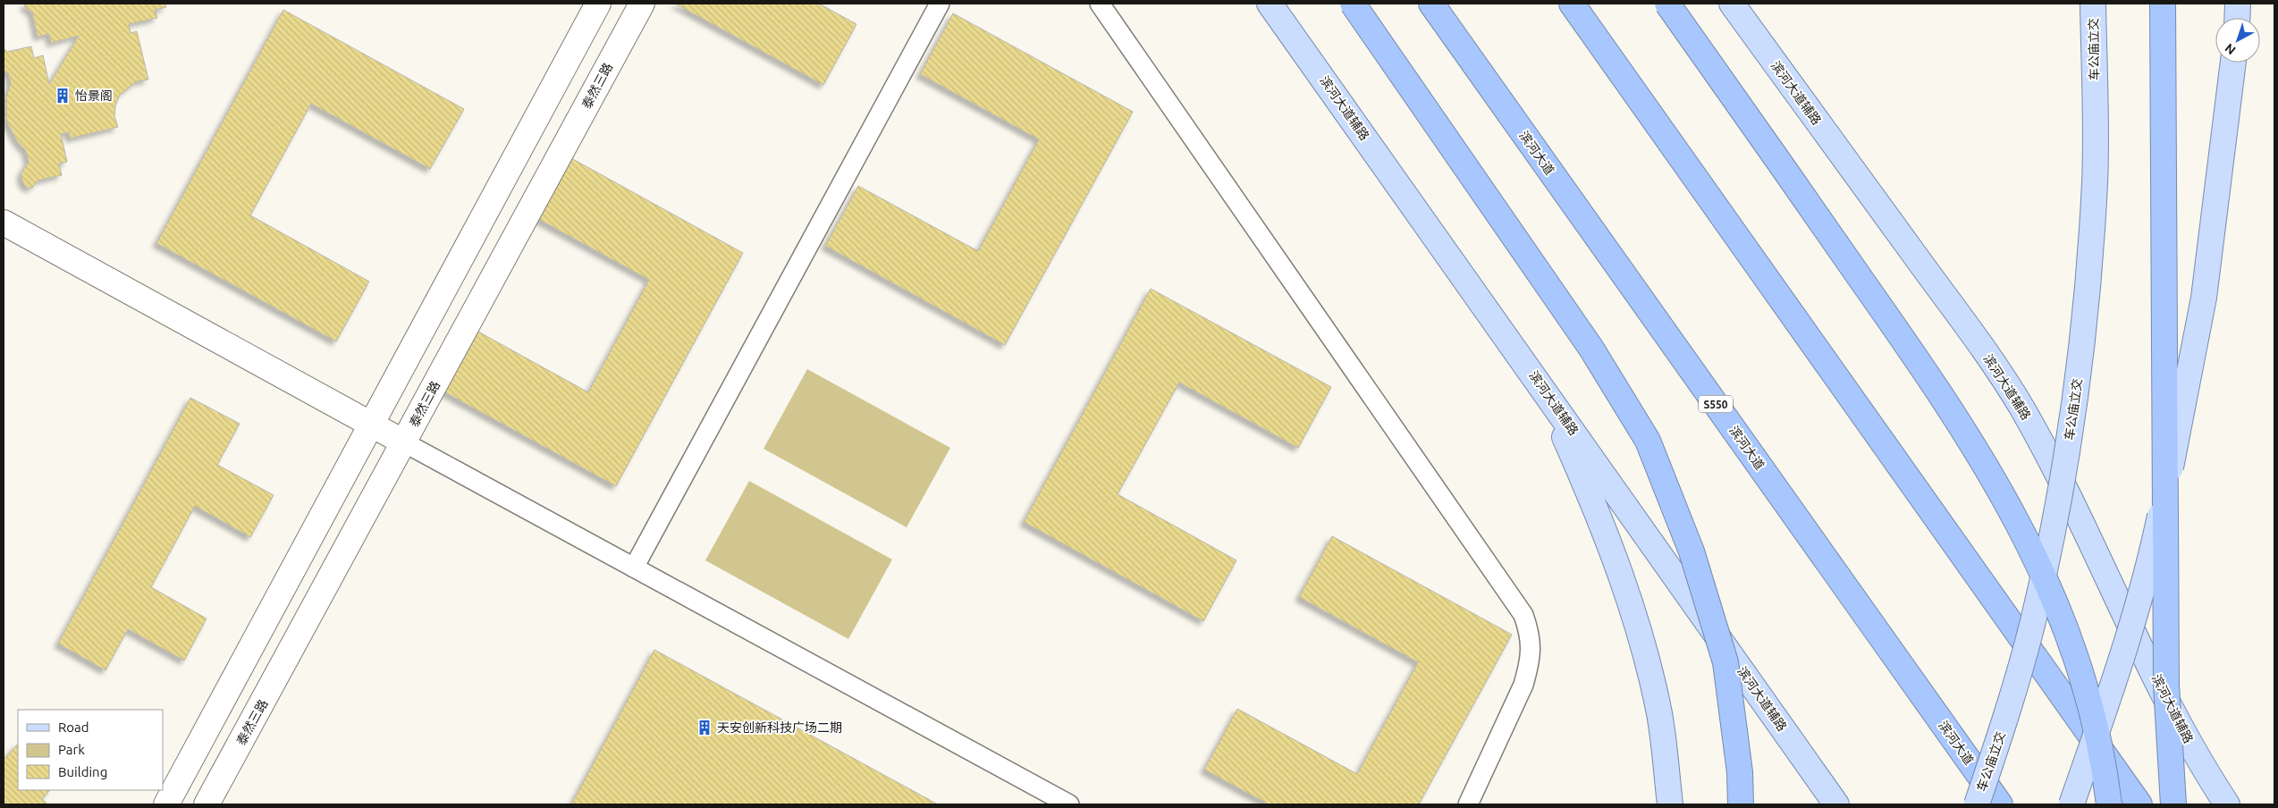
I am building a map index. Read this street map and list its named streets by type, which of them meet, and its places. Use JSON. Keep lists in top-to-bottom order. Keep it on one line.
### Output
{"streets":{"highway":["滨河大道","S550"],"main road":["车公庙立交","滨河大道辅路"],"street":["泰然三路"]},"places":{"building":["怡景阁","天安创新科技广场二期"]},"legend":["Road","Park","Building"],"north":"bottom left"}
